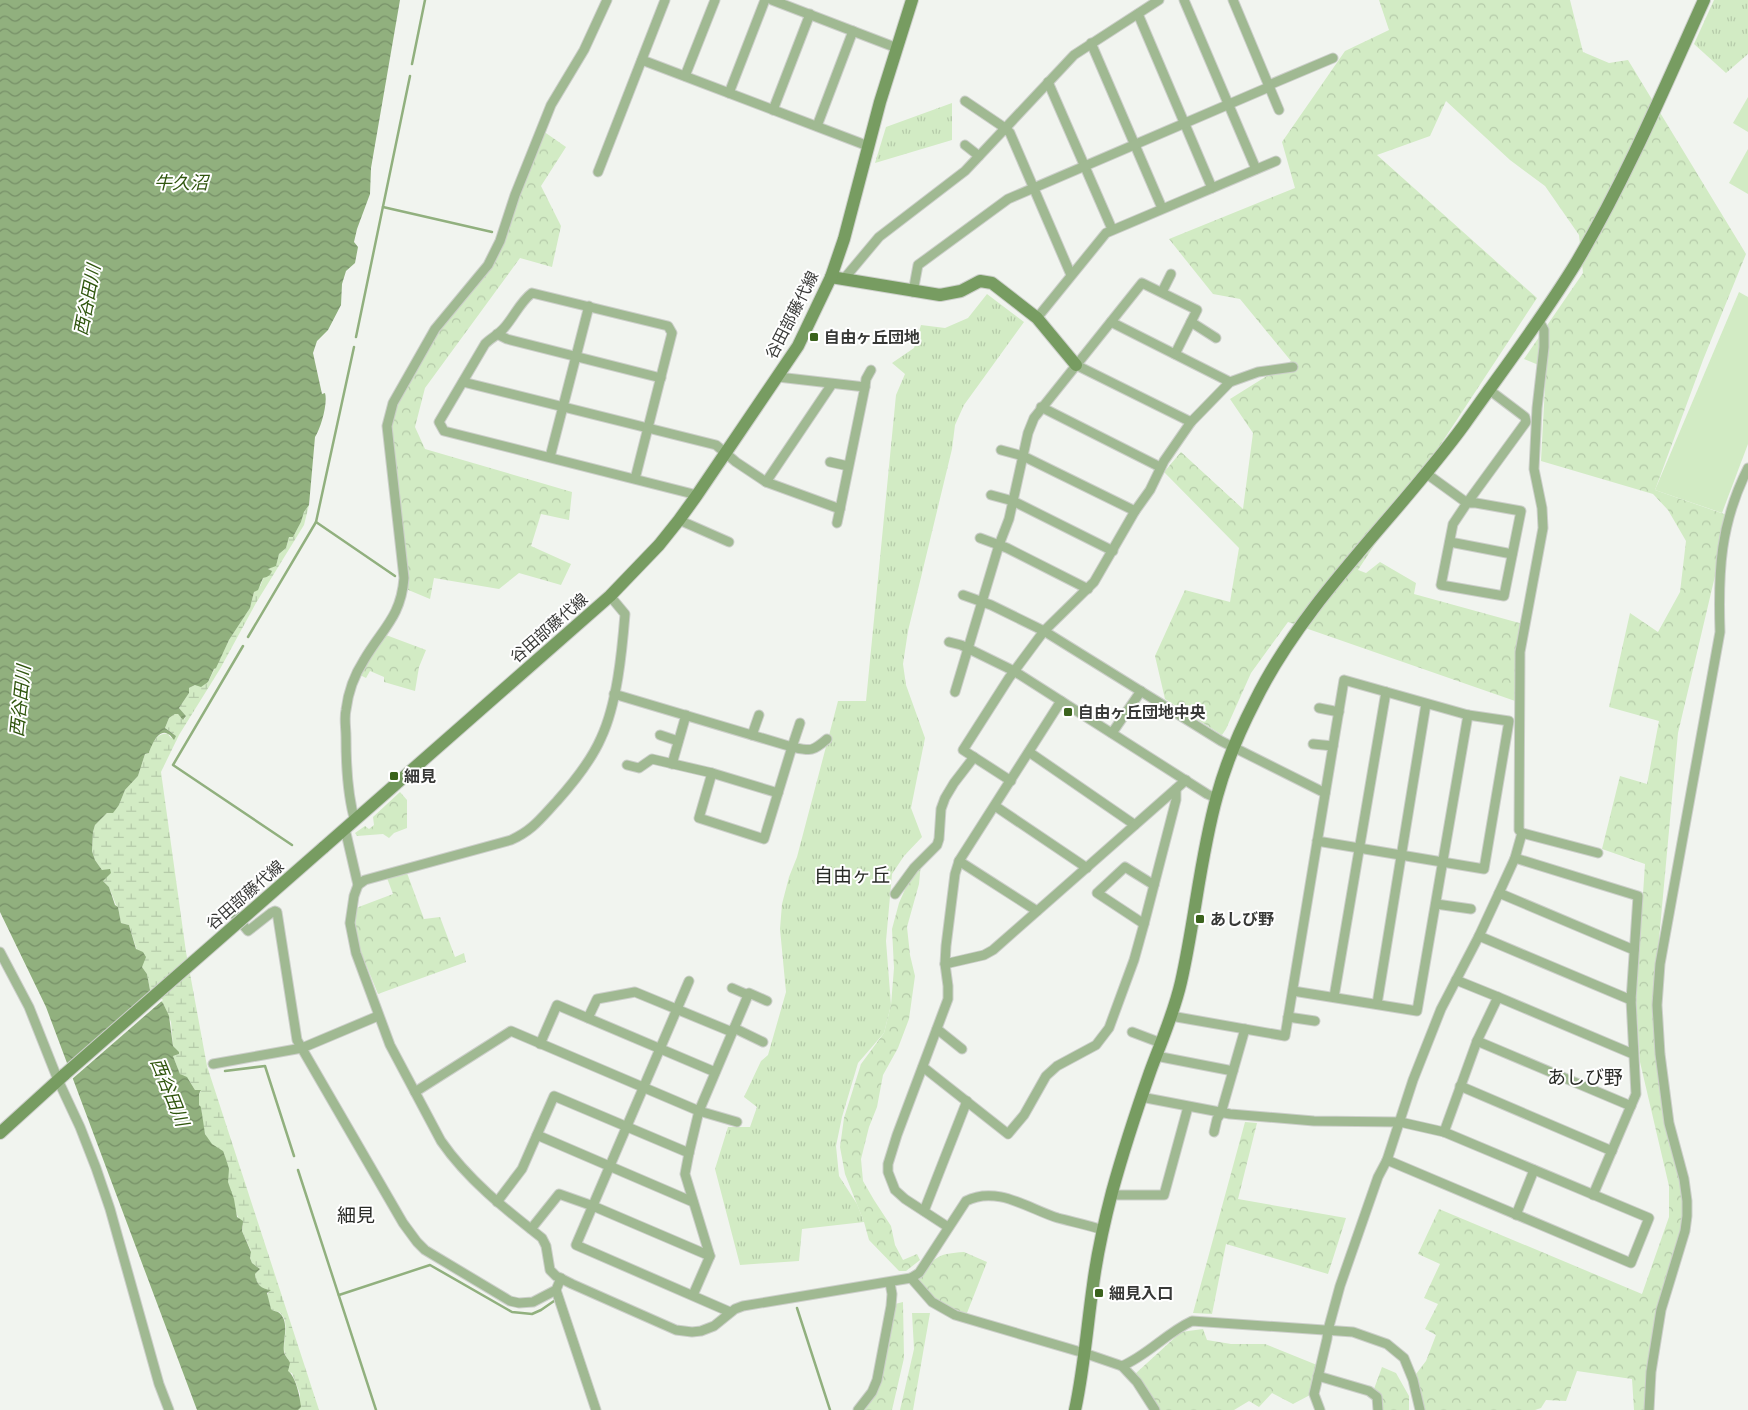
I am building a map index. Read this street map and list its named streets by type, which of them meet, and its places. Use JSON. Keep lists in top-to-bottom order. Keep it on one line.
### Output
{"streets":{"street":["谷田部藤代線"]},"districts":["自由ヶ丘","あしび野","細見"],"water":["牛久沼","西谷田川"],"places":{"transit":["自由ヶ丘団地","自由ヶ丘団地中央","細見","あしび野","細見入口"]}}
